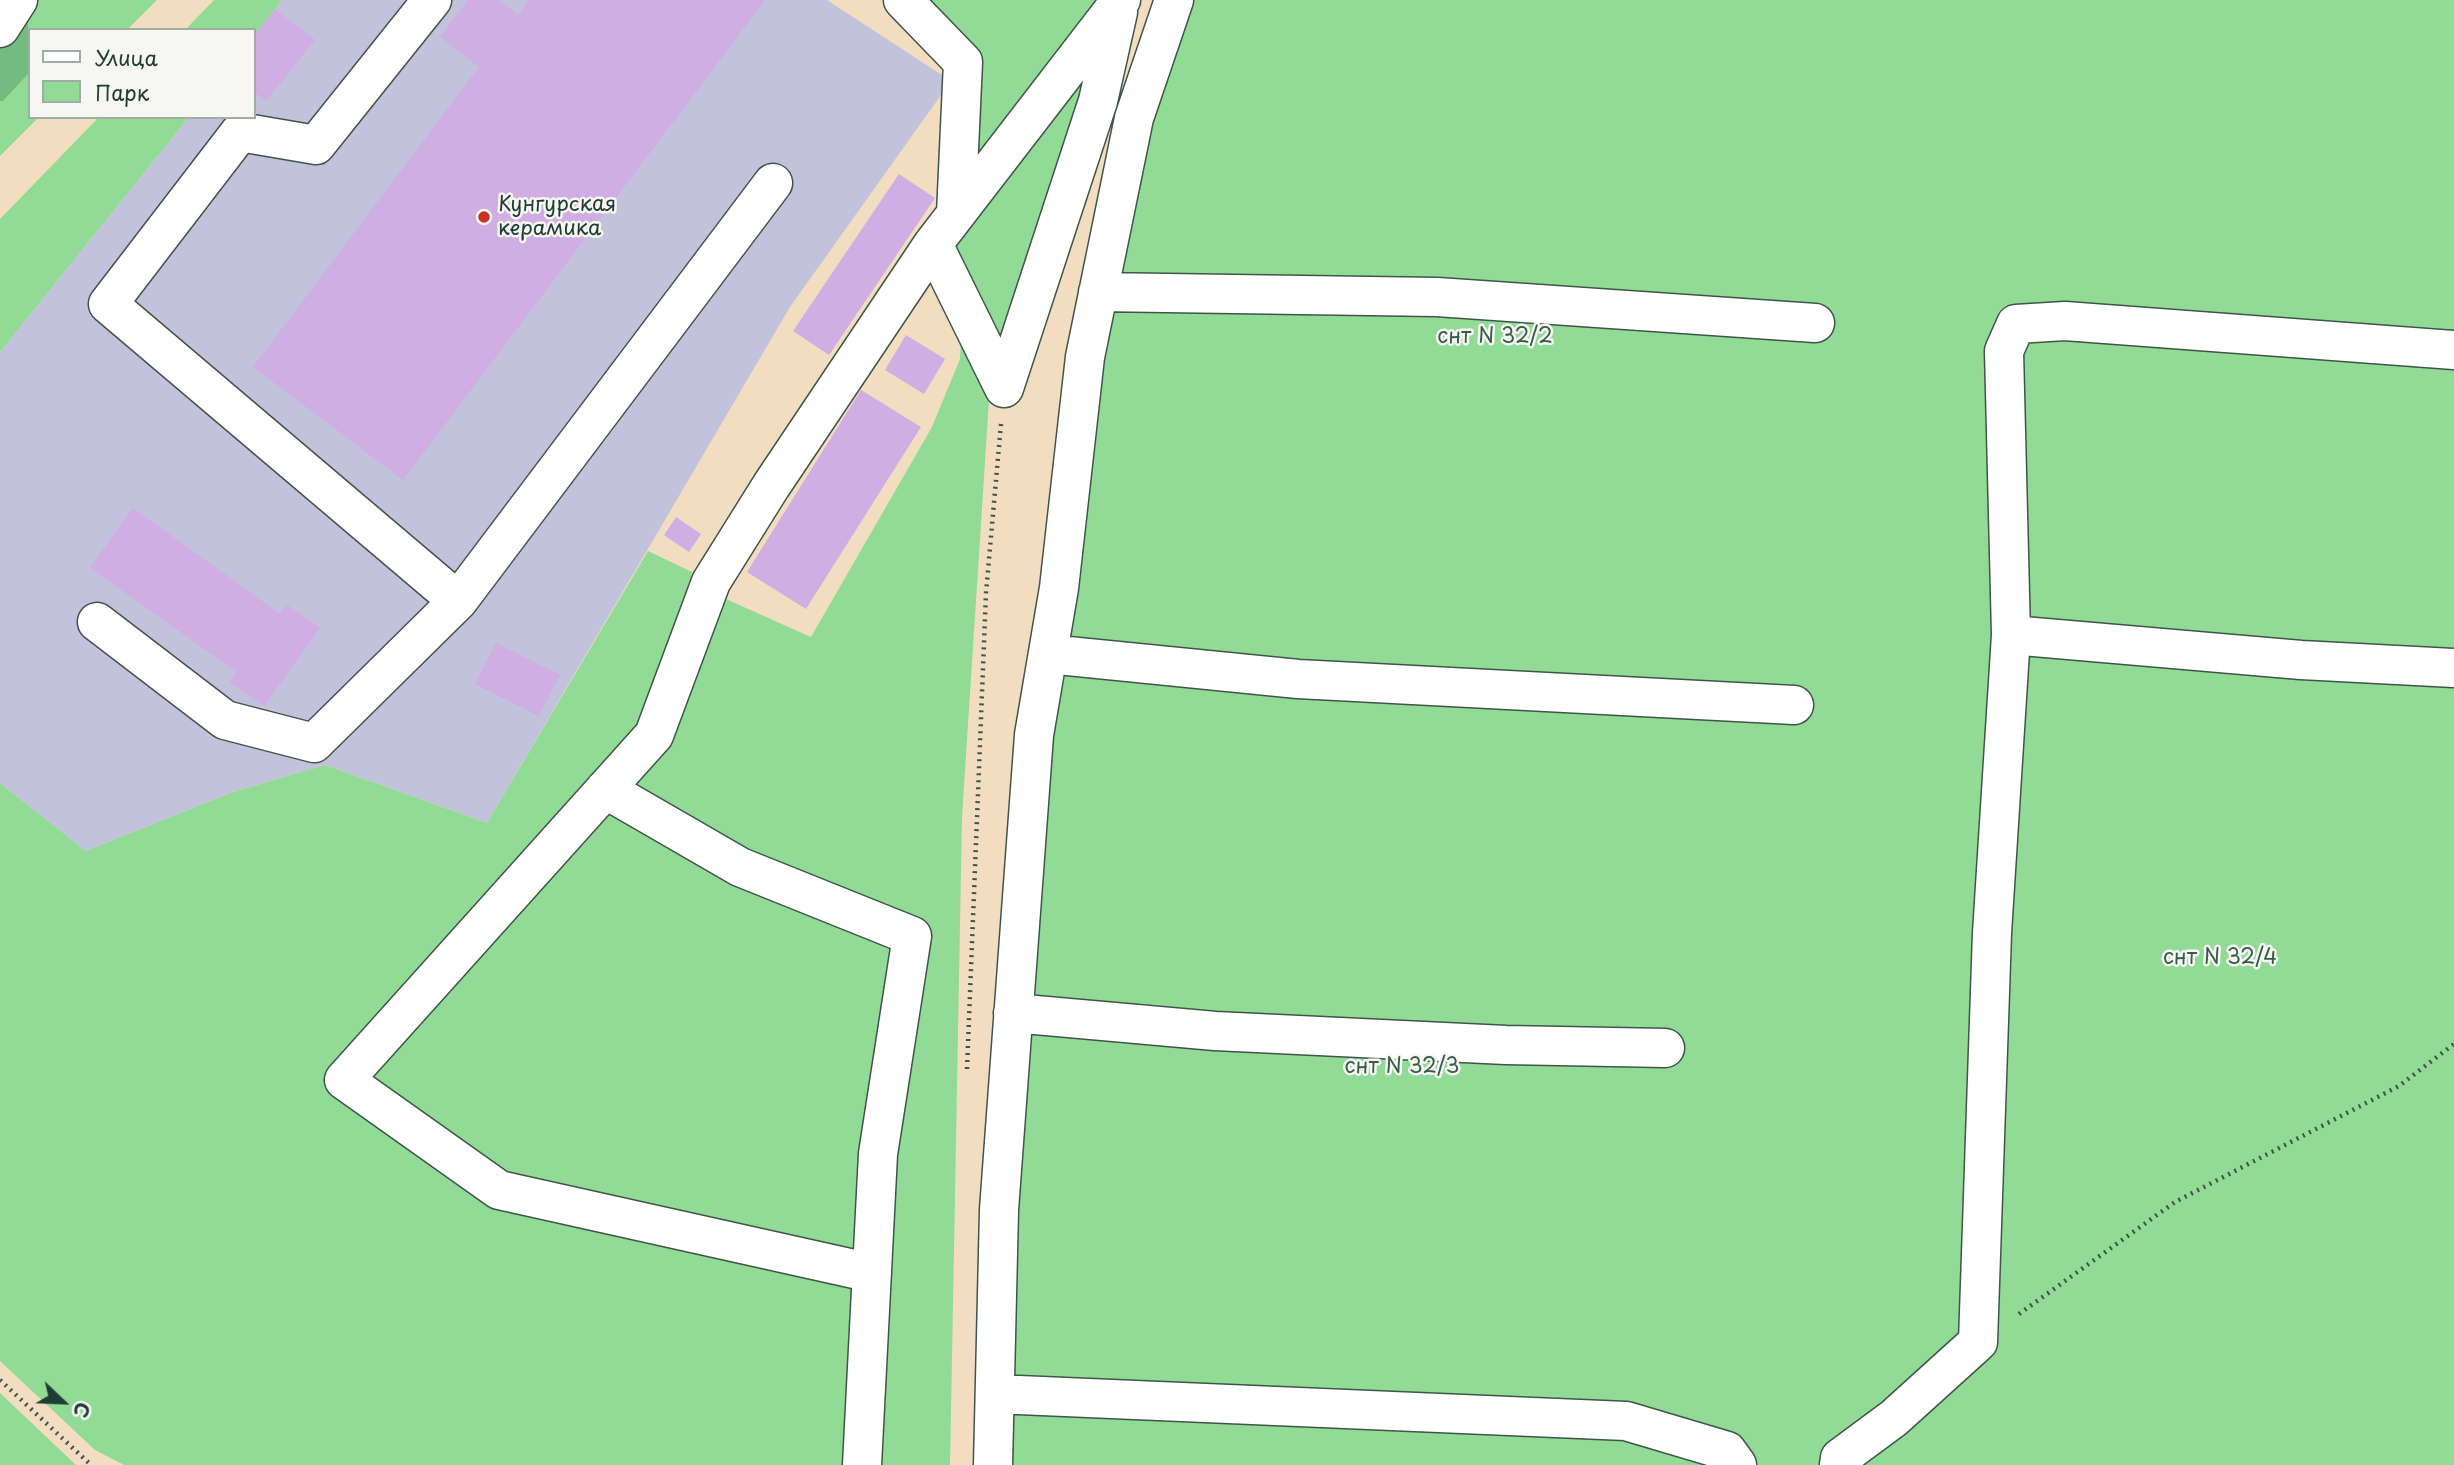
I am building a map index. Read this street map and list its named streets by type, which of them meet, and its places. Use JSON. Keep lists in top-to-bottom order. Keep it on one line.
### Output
{"parks":["снт N 32/2","снт N 32/4","снт N 32/3"],"places":["Кунгурская керамика"],"legend":["Улица","Парк"],"north":"bottom right"}
